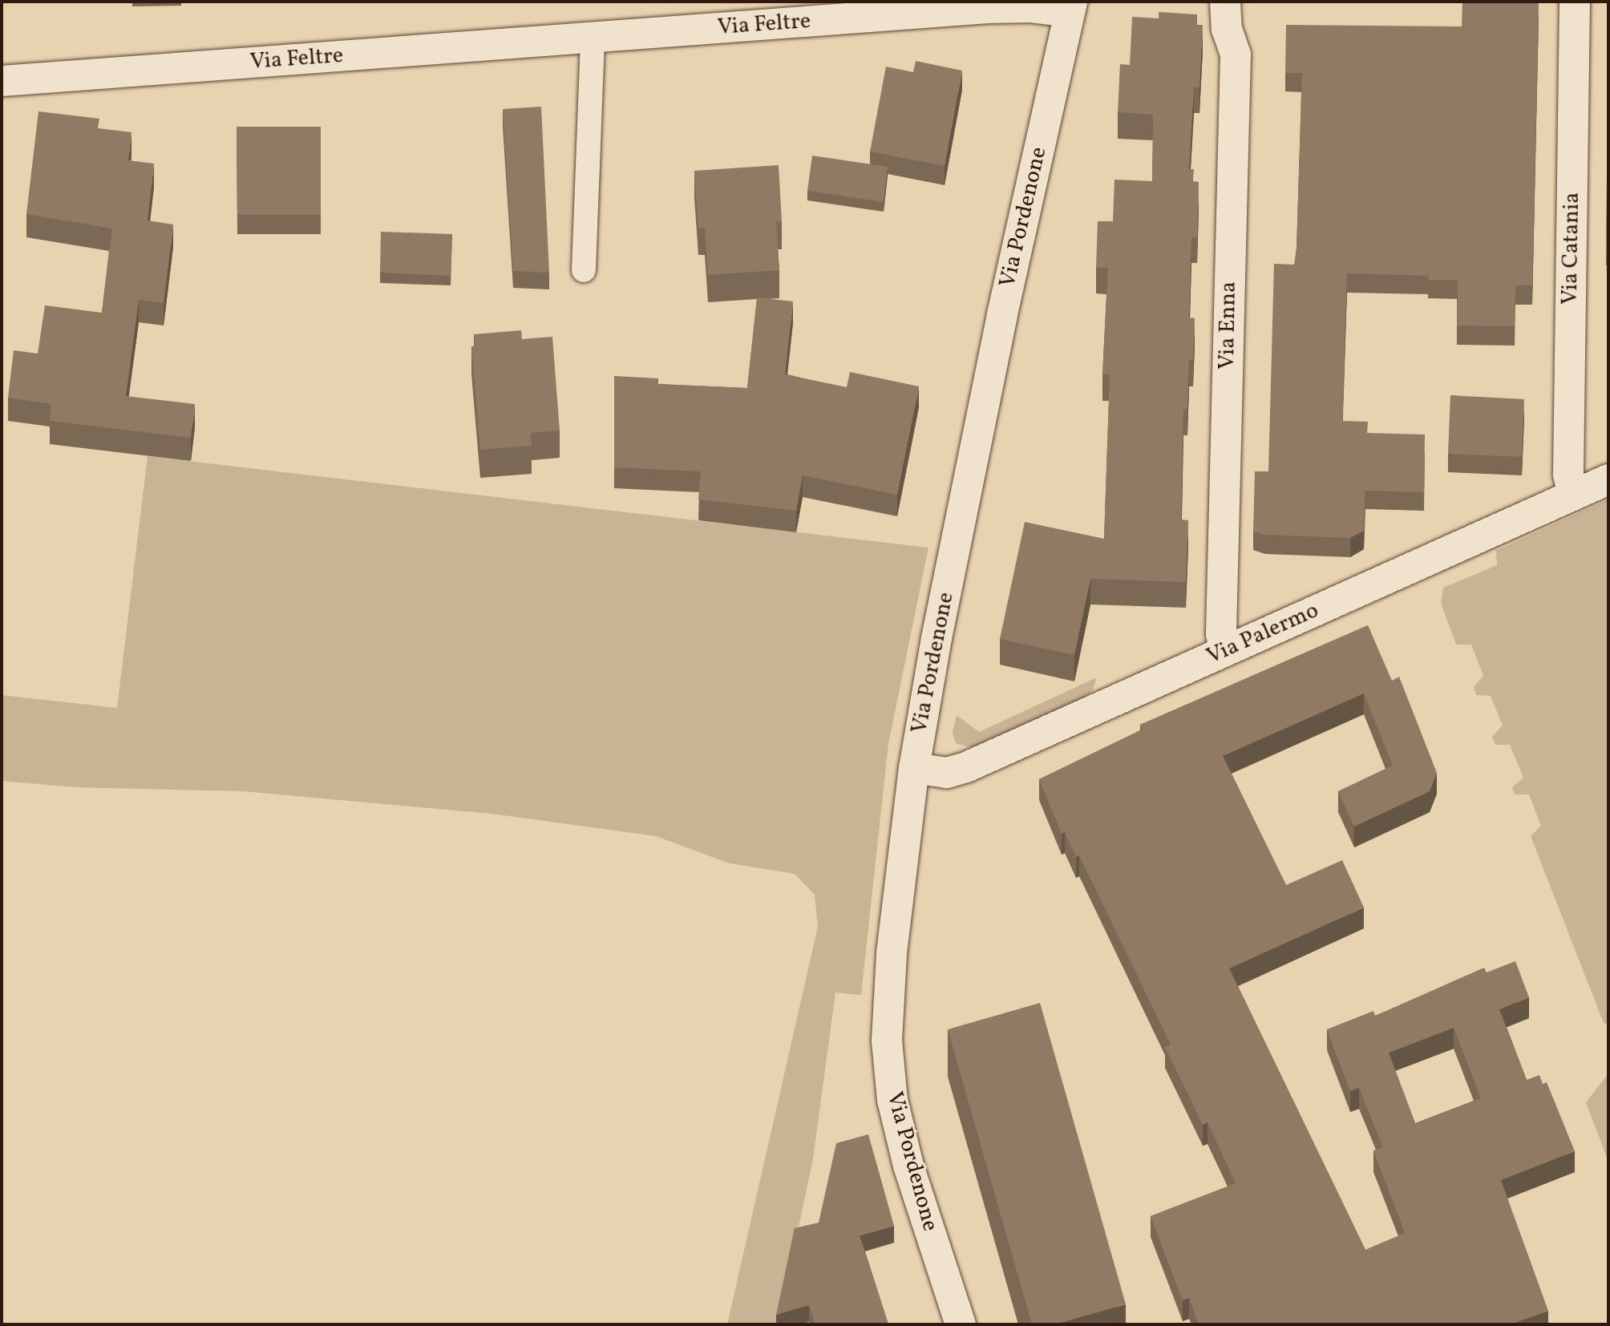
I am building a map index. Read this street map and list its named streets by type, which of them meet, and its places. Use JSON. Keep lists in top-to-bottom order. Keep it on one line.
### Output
{"streets":{"street":["Via Feltre","Via Pordenone","Via Catania","Via Enna","Via Palermo"]},"crossings":[["Via Feltre","Via Pordenone"],["Via Pordenone","Via Palermo"],["Via Catania","Via Palermo"],["Via Enna","Via Palermo"]]}
